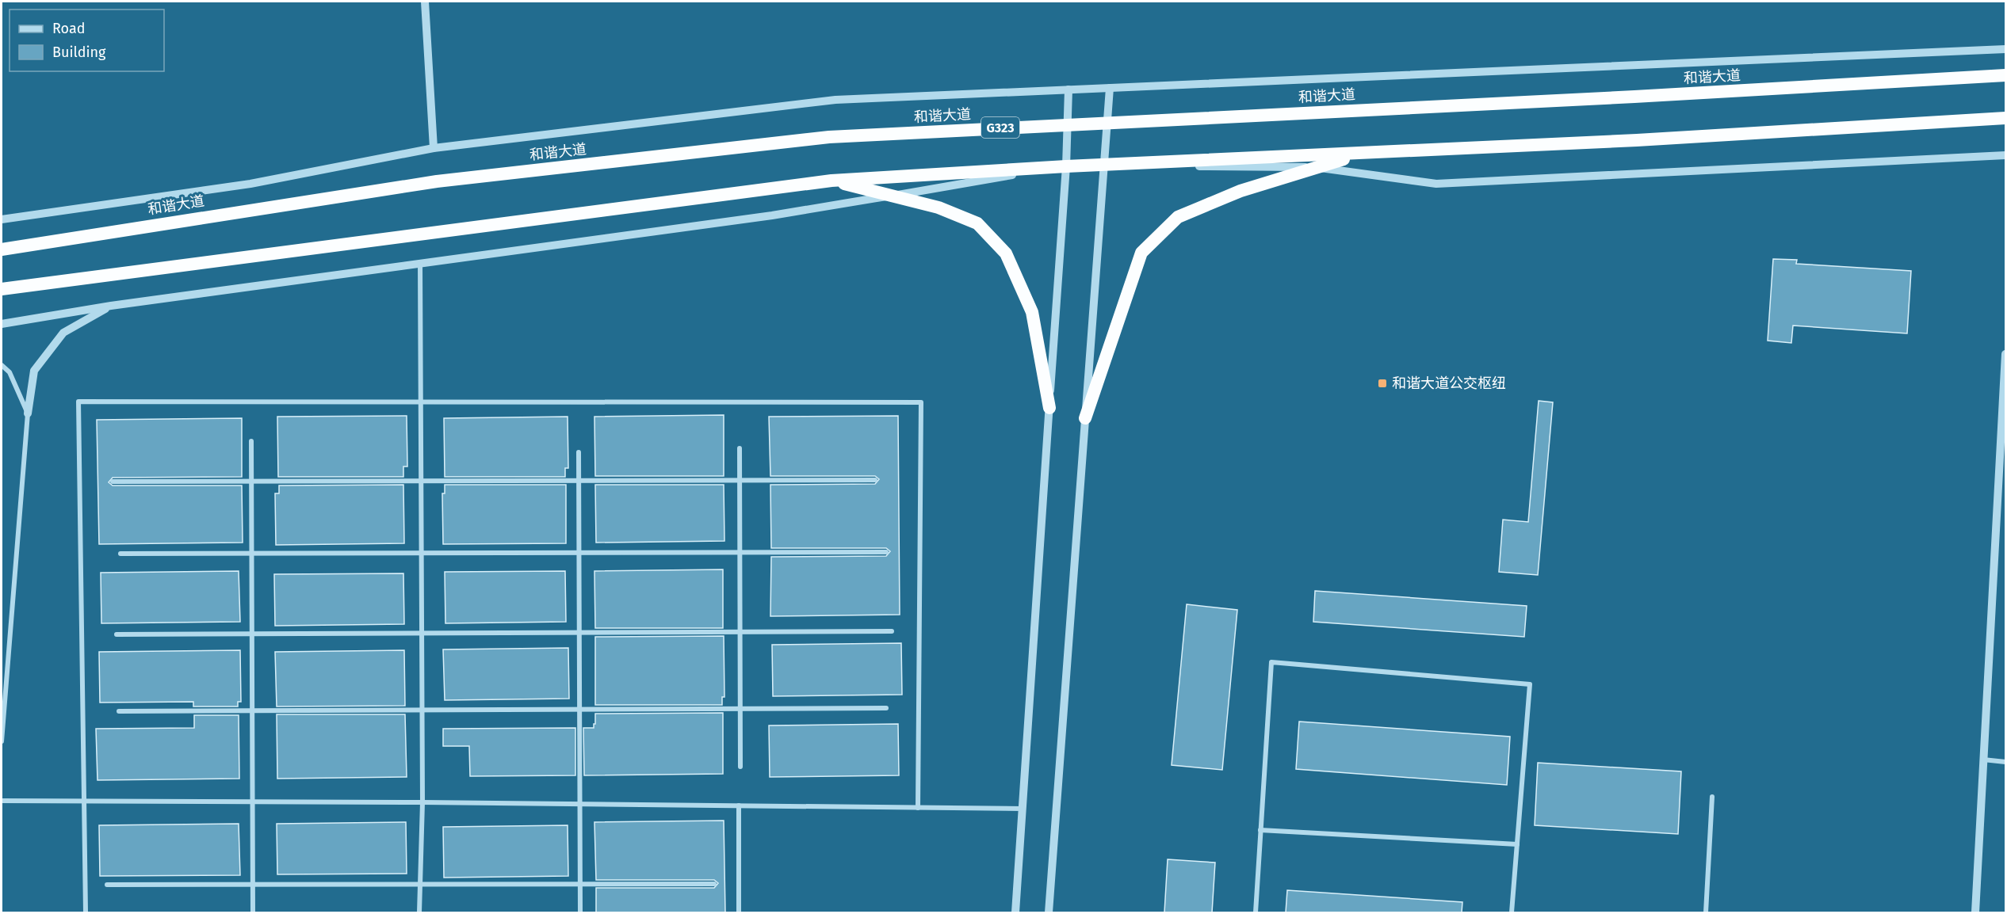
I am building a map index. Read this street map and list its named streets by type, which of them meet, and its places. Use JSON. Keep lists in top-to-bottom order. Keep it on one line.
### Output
{"streets":{"highway":["和谐大道","G323"]},"places":{"transit":["和谐大道公交枢纽"]},"legend":["Road","Building"]}
